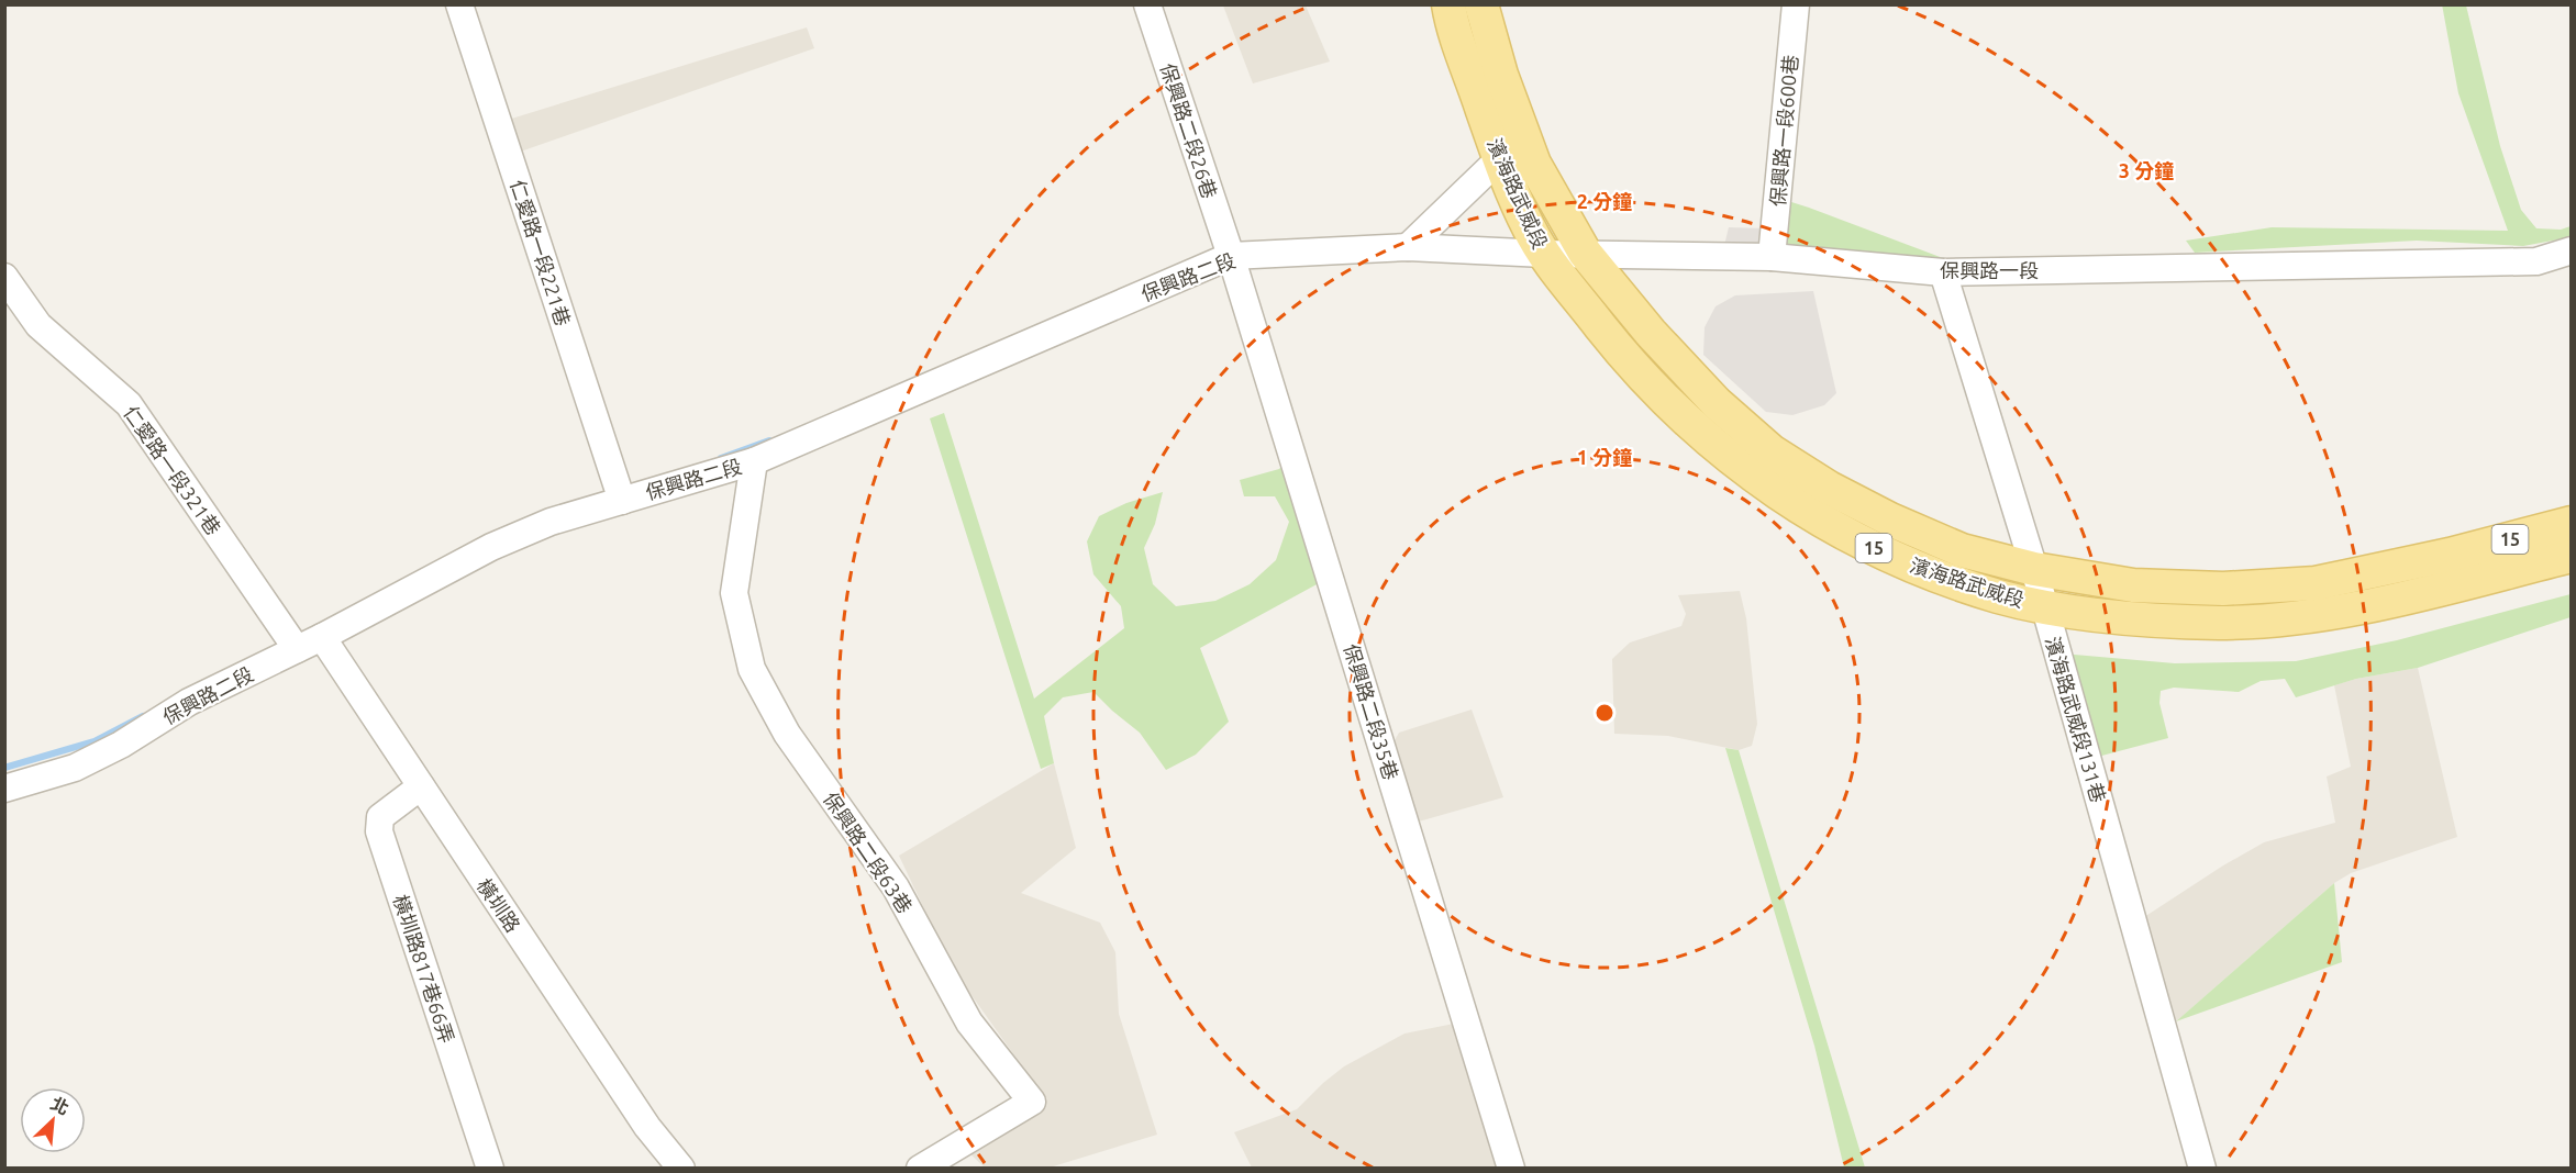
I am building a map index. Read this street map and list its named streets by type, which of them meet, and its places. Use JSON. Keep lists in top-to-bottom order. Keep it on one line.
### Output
{"streets":{"main road":["濱海路武威段","15"],"street":["保興路二段26巷","保興路一段600巷","仁愛路一段221巷","保興路一段","保興路二段","仁愛路一段321巷","保興路二段35巷","濱海路武威段131巷","保興路二段63巷","橫圳路","橫圳路817巷66弄"]},"crossings":[["保興路二段26巷","保興路二段"],["保興路二段26巷","保興路二段35巷"],["保興路一段600巷","保興路一段"],["濱海路武威段","保興路一段"],["濱海路武威段","濱海路武威段131巷"],["仁愛路一段221巷","保興路二段"],["保興路一段","保興路二段"],["保興路一段","濱海路武威段131巷"],["保興路二段","仁愛路一段321巷"],["保興路二段","保興路二段35巷"],["保興路二段","保興路二段63巷"],["保興路二段","橫圳路"],["橫圳路","橫圳路817巷66弄"]],"north":"top right","rings":["3 分鐘","2 分鐘","1 分鐘"]}
